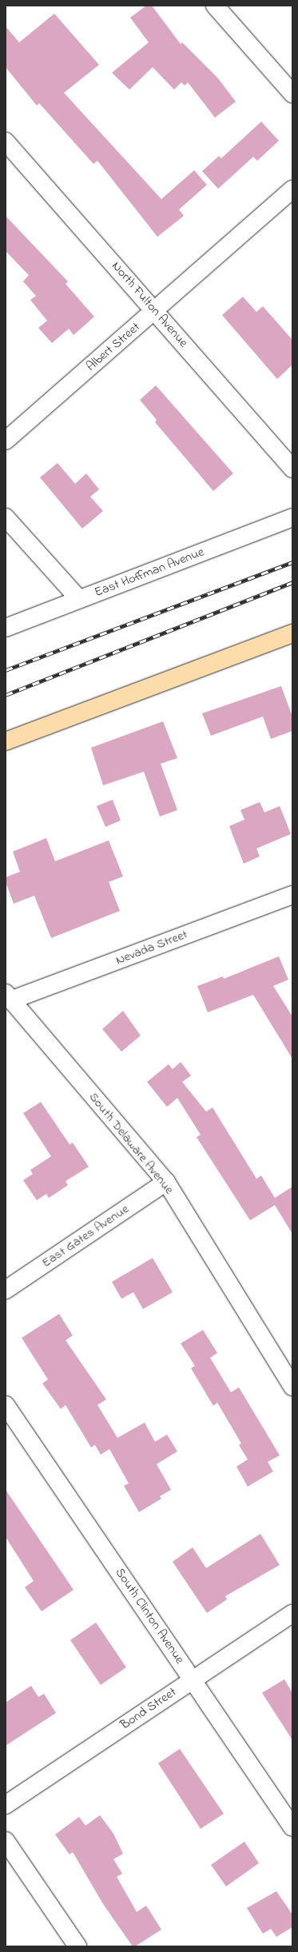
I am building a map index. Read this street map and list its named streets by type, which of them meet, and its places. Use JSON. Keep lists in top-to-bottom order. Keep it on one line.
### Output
{"streets":{"street":["North Fulton Avenue","Albert Street","East Hoffman Avenue","Nevada Street","South Delaware Avenue","East Gates Avenue","South Clinton Avenue","Bond Street"]},"crossings":[["North Fulton Avenue","Albert Street"],["Nevada Street","South Delaware Avenue"],["South Delaware Avenue","East Gates Avenue"],["South Clinton Avenue","Bond Street"]]}
